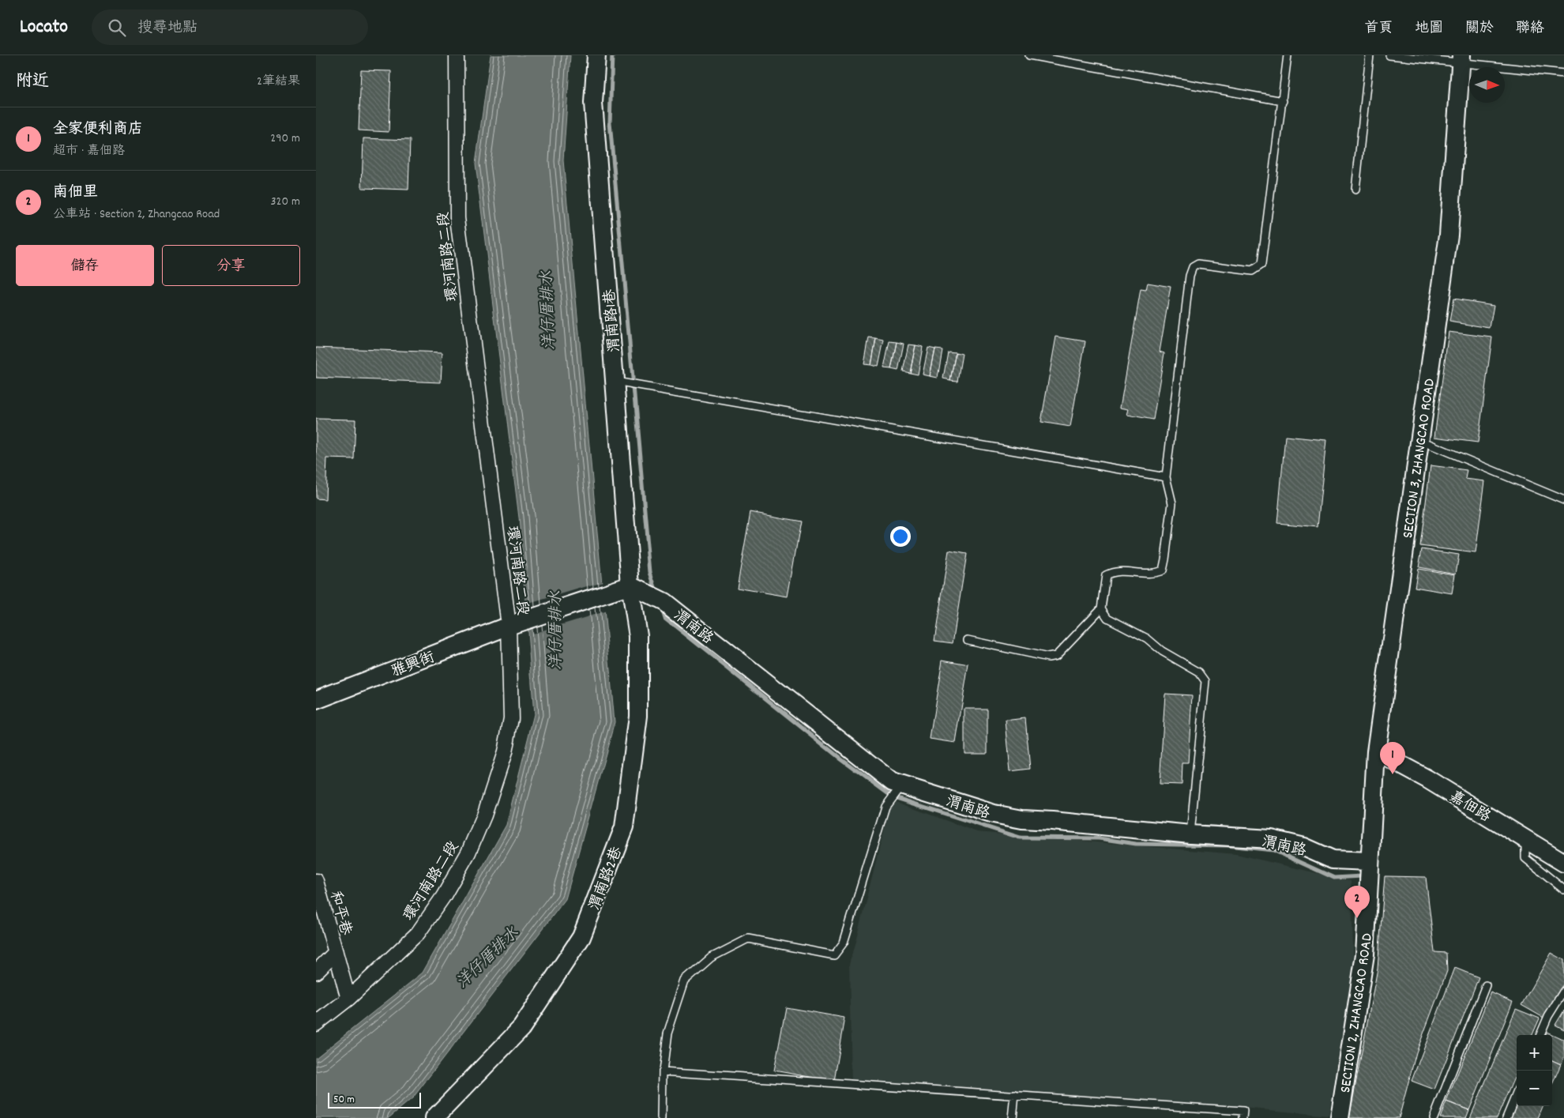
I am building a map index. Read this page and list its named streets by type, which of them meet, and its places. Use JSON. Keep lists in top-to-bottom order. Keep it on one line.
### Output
{"streets":{"street":["環河南路二段","渭南路1巷","SECTION 3, ZHANGCAO ROAD","渭南路","雅興街","嘉佃路","渭南路2巷","和平巷","SECTION 2, ZHANGCAO ROAD"]},"crossings":[["環河南路二段","雅興街"],["環河南路二段","和平巷"],["渭南路1巷","渭南路"],["渭南路1巷","雅興街"],["渭南路1巷","渭南路2巷"],["SECTION 3, ZHANGCAO ROAD","渭南路"],["SECTION 3, ZHANGCAO ROAD","嘉佃路"],["SECTION 3, ZHANGCAO ROAD","SECTION 2, ZHANGCAO ROAD"],["渭南路","雅興街"],["渭南路","渭南路2巷"],["渭南路","SECTION 2, ZHANGCAO ROAD"],["雅興街","渭南路2巷"]],"water":["洋仔厝排水"],"scale_bar":"50 m","north":"right","page":{"header":"Locato","search":"搜尋地點","nav":["首頁","地圖","關於","聯絡"],"heading":["附近","2筆結果"],"list":[{"mark":"1","name":"全家便利商店","note":"超市 · 嘉佃路","value":"290 m"},{"mark":"2","name":"南佃里","note":"公車站 · Section 2, Zhangcao Road","value":"320 m"}],"buttons":["儲存","分享"],"pins":["1","2"],"map_buttons":["+","−"],"scale":"50 m"}}
